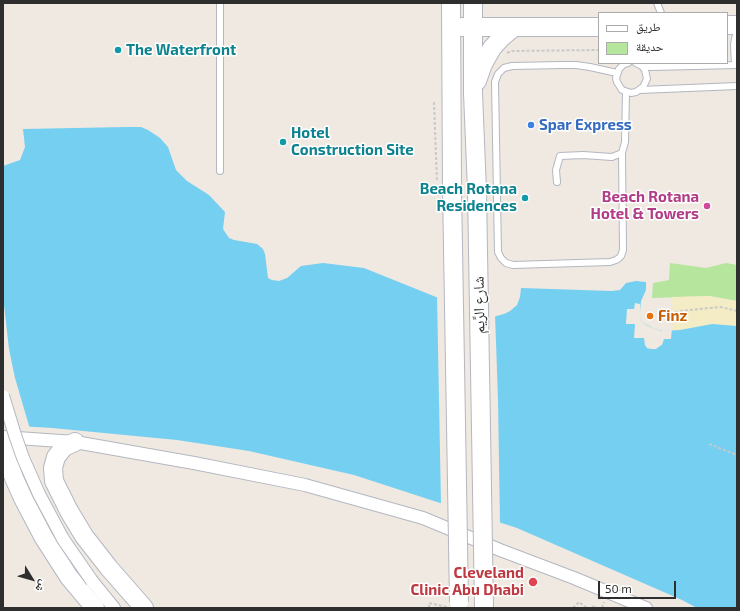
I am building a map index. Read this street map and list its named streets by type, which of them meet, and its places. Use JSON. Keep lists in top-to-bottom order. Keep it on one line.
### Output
{"streets":{"main road":["شارع الرِّيم"]},"places":["The Waterfront","Spar Express","Hotel Construction Site","Beach Rotana Residences","Beach Rotana Hotel & Towers","Finz","Cleveland Clinic Abu Dhabi"],"legend":["طريق","حديقة"],"scale_bar":"50 m","north":"bottom right"}
